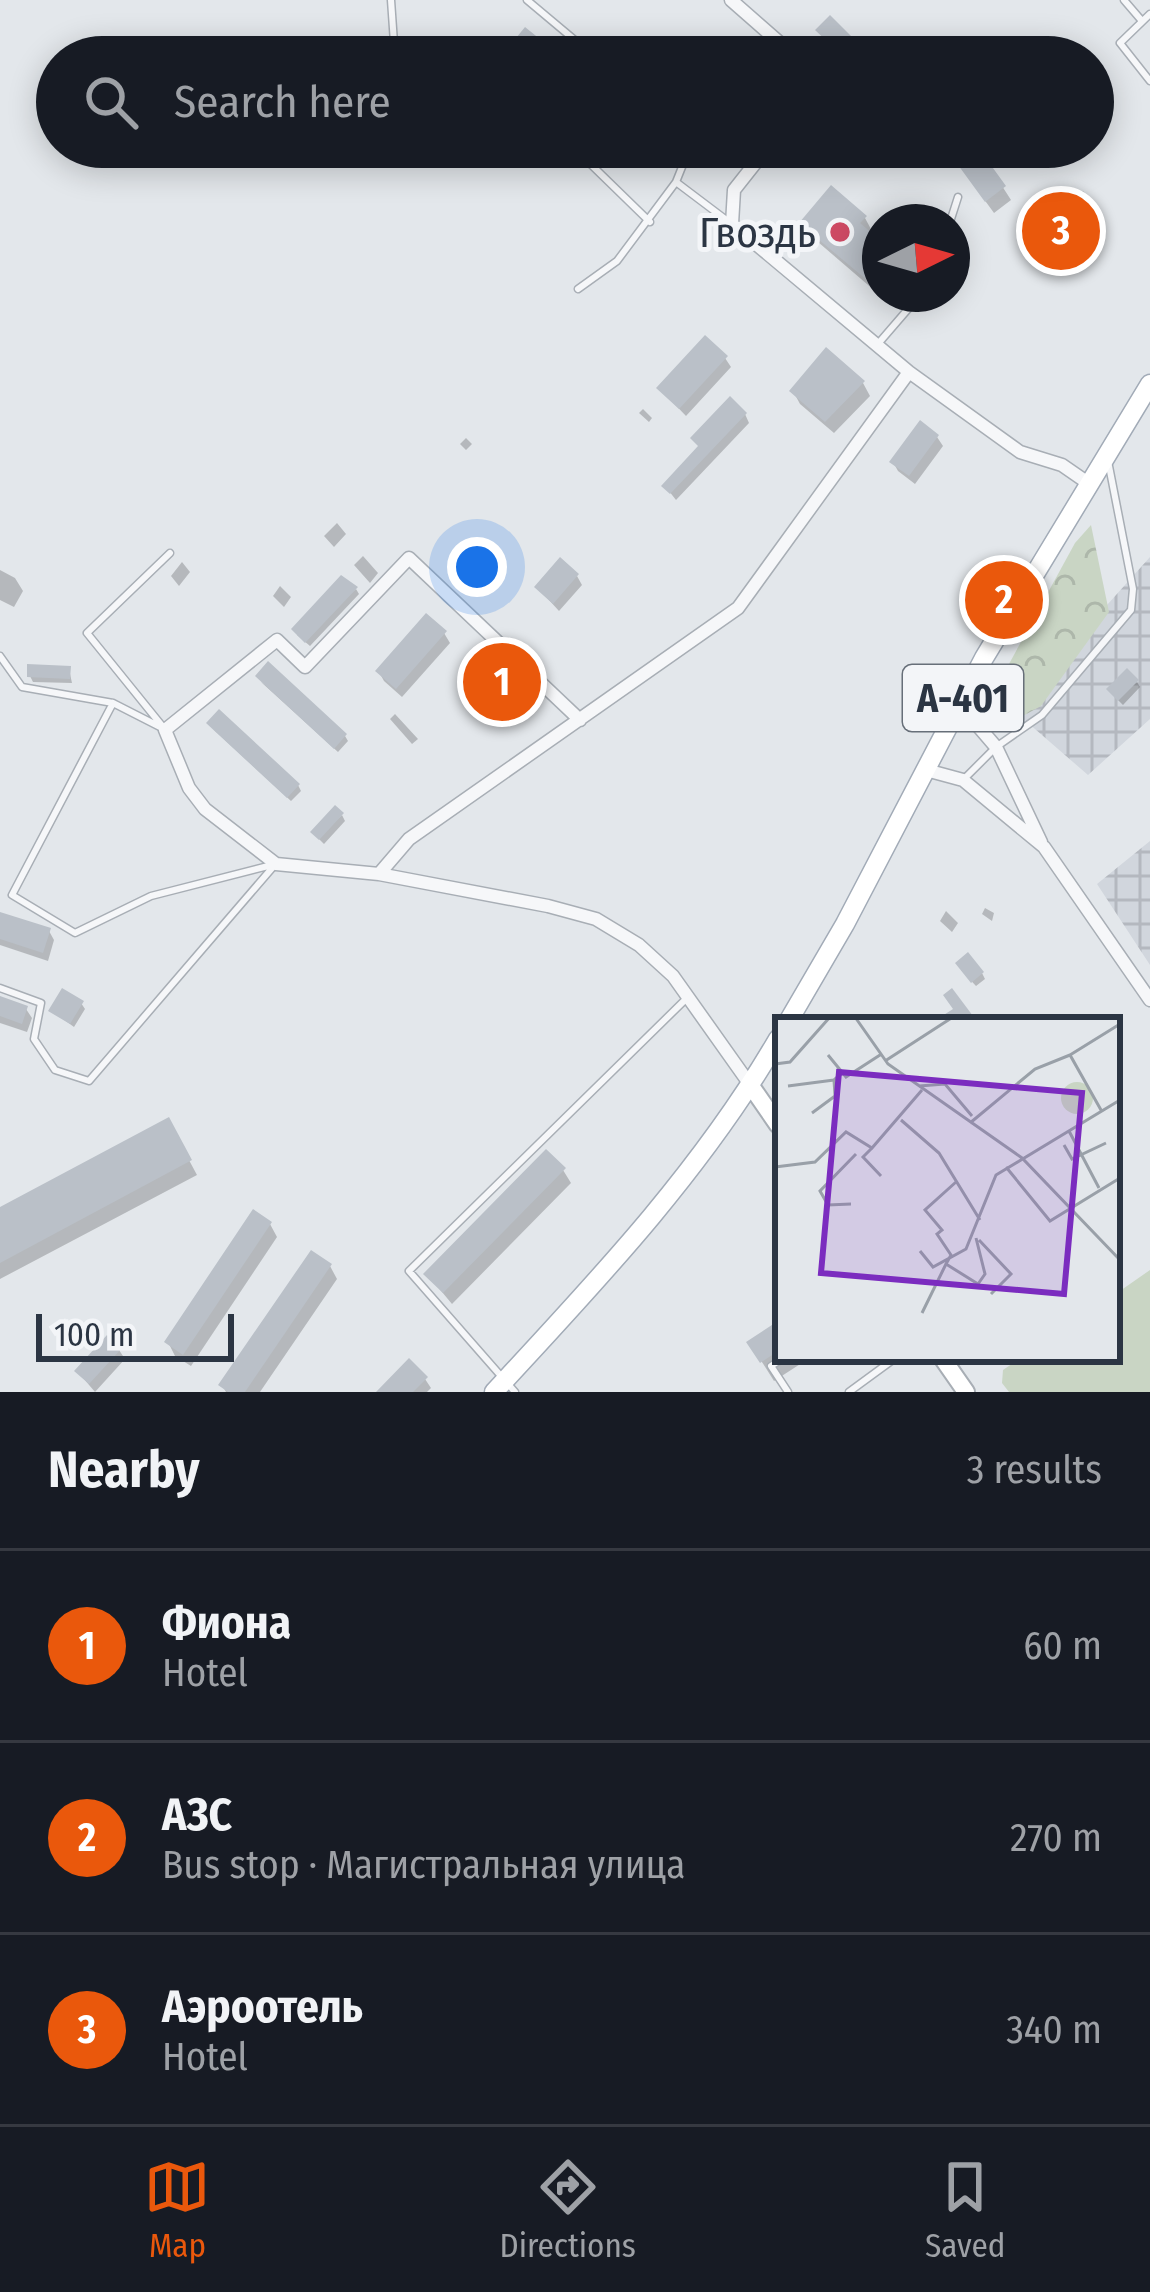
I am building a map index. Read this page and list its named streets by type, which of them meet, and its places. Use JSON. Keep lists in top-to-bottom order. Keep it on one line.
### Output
{"streets":{"main road":["А-401"]},"places":["Гвоздь"],"scale_bar":"100 m","north":"right","page":{"search":"Search here","pins":["3","2","1"],"scale":"100 m","heading":["Nearby","3 results"],"list":[{"mark":"1","name":"Фиона","note":"Hotel","value":"60 m"},{"mark":"2","name":"АЗС","note":"Bus stop · Магистральная улица","value":"270 m"},{"mark":"3","name":"Аэроотель","note":"Hotel","value":"340 m"}],"nav":["Map","Directions","Saved"]}}
